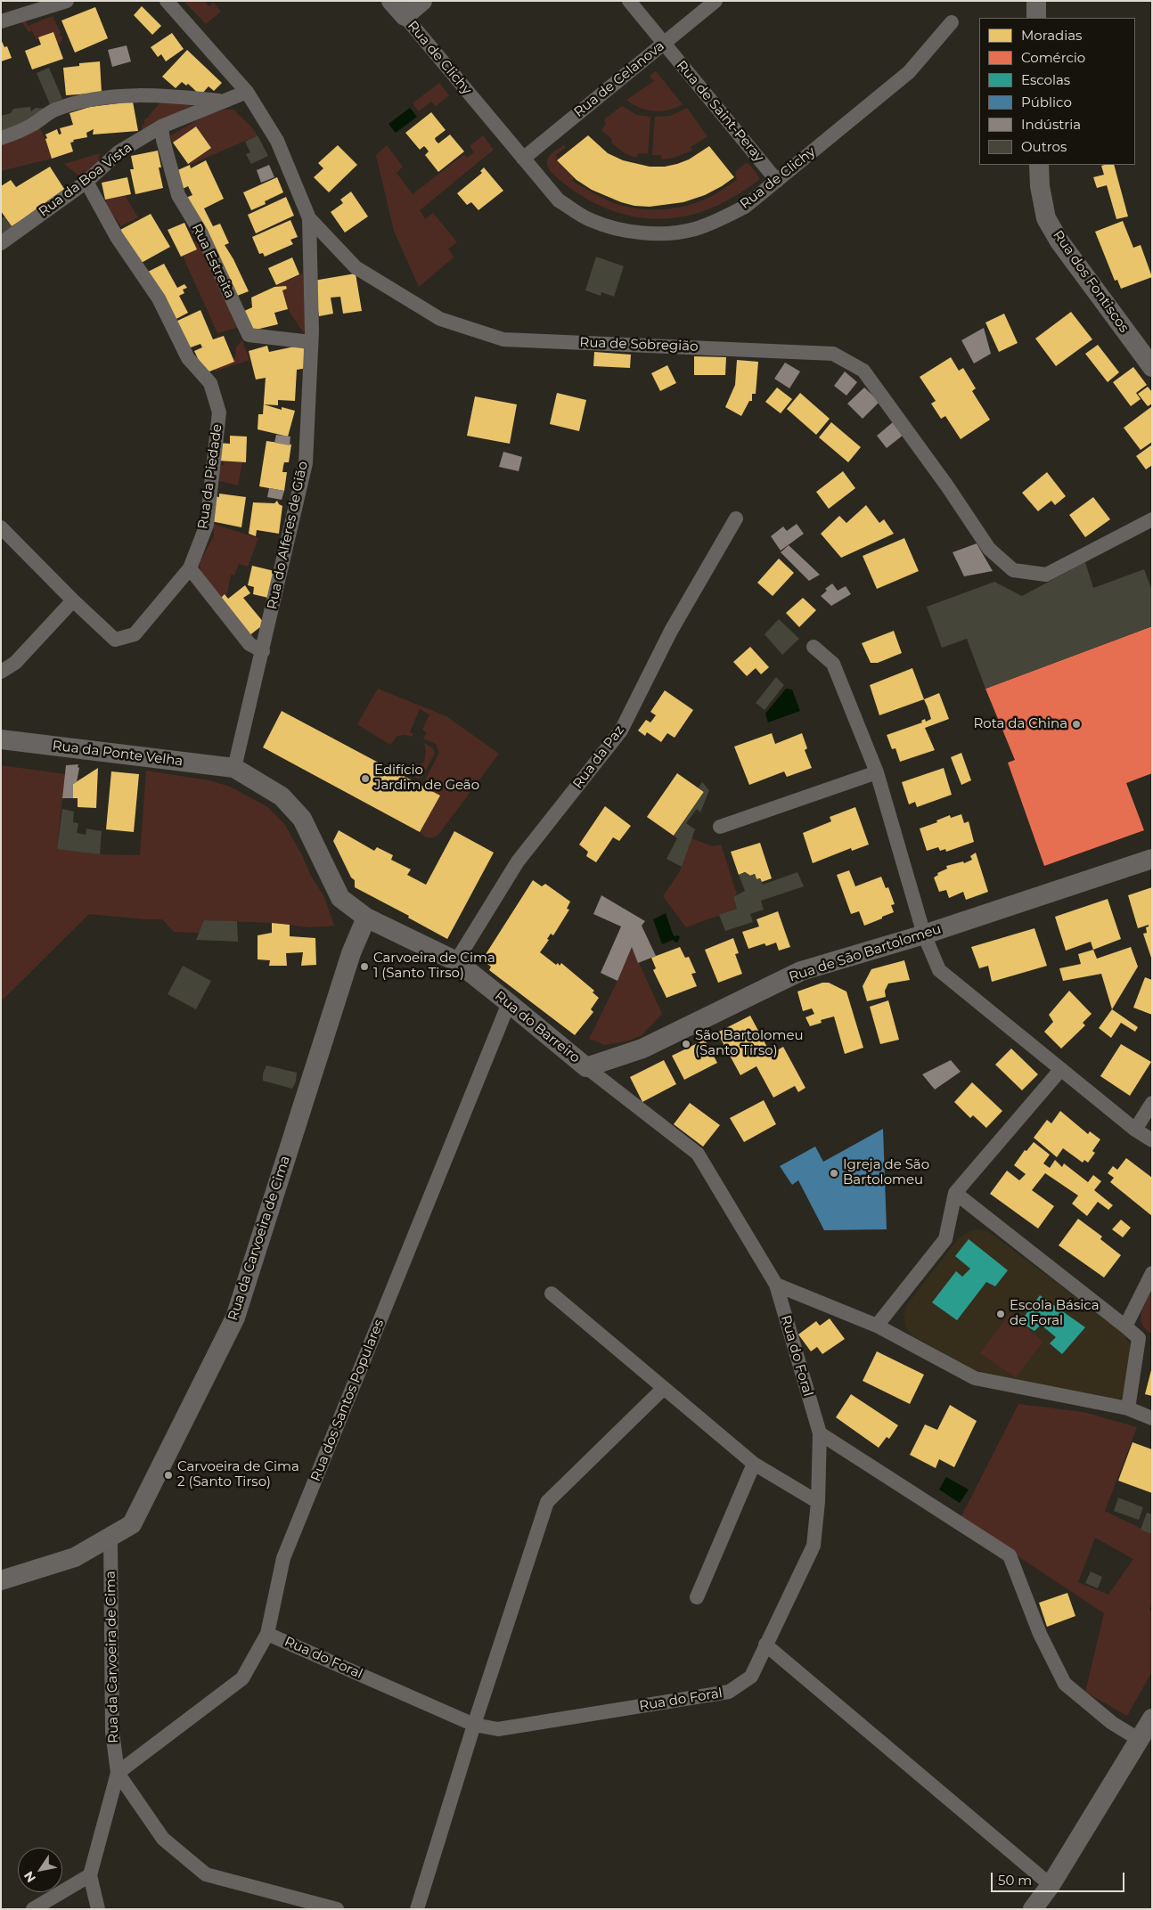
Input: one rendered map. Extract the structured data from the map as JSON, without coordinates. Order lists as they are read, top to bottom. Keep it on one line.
{"streets":{"street":["Rua de Clichy","Rua de Celanova","Rua de Saint-Peray","Rua da Boa Vista","Rua Estreita","Rua dos Fontiscos","Rua de Sobregião","Rua da Piedade","Rua do Alferes de Gião","Rua da Ponte Velha","Rua da Paz","Rua de São Bartolomeu","Rua do Barreiro","Rua da Carvoeira de Cima","Rua do Foral","Rua dos Santos Populares"]},"crossings":[["Rua de Clichy","Rua de Celanova"],["Rua de Clichy","Rua de Saint-Peray"],["Rua de Celanova","Rua de Saint-Peray"],["Rua da Boa Vista","Rua Estreita"],["Rua da Boa Vista","Rua de Sobregião"],["Rua da Boa Vista","Rua da Piedade"],["Rua Estreita","Rua do Alferes de Gião"],["Rua de Sobregião","Rua do Alferes de Gião"],["Rua do Alferes de Gião","Rua da Ponte Velha"],["Rua do Alferes de Gião","Rua do Barreiro"],["Rua da Ponte Velha","Rua do Barreiro"],["Rua da Paz","Rua do Barreiro"],["Rua de São Bartolomeu","Rua do Barreiro"],["Rua de São Bartolomeu","Rua do Foral"],["Rua do Barreiro","Rua da Carvoeira de Cima"],["Rua do Barreiro","Rua do Foral"],["Rua do Barreiro","Rua dos Santos Populares"],["Rua da Carvoeira de Cima","Rua dos Santos Populares"],["Rua do Foral","Rua dos Santos Populares"]],"places":["Rota da China","Edifício Jardim de Geão","Carvoeira de Cima 1 (Santo Tirso)","São Bartolomeu (Santo Tirso)","Igreja de São Bartolomeu","Escola Básica de Foral","Carvoeira de Cima 2 (Santo Tirso)"],"legend":["Moradias","Comércio","Escolas","Público","Indústria","Outros"],"scale_bar":"50 m","north":"bottom left"}
